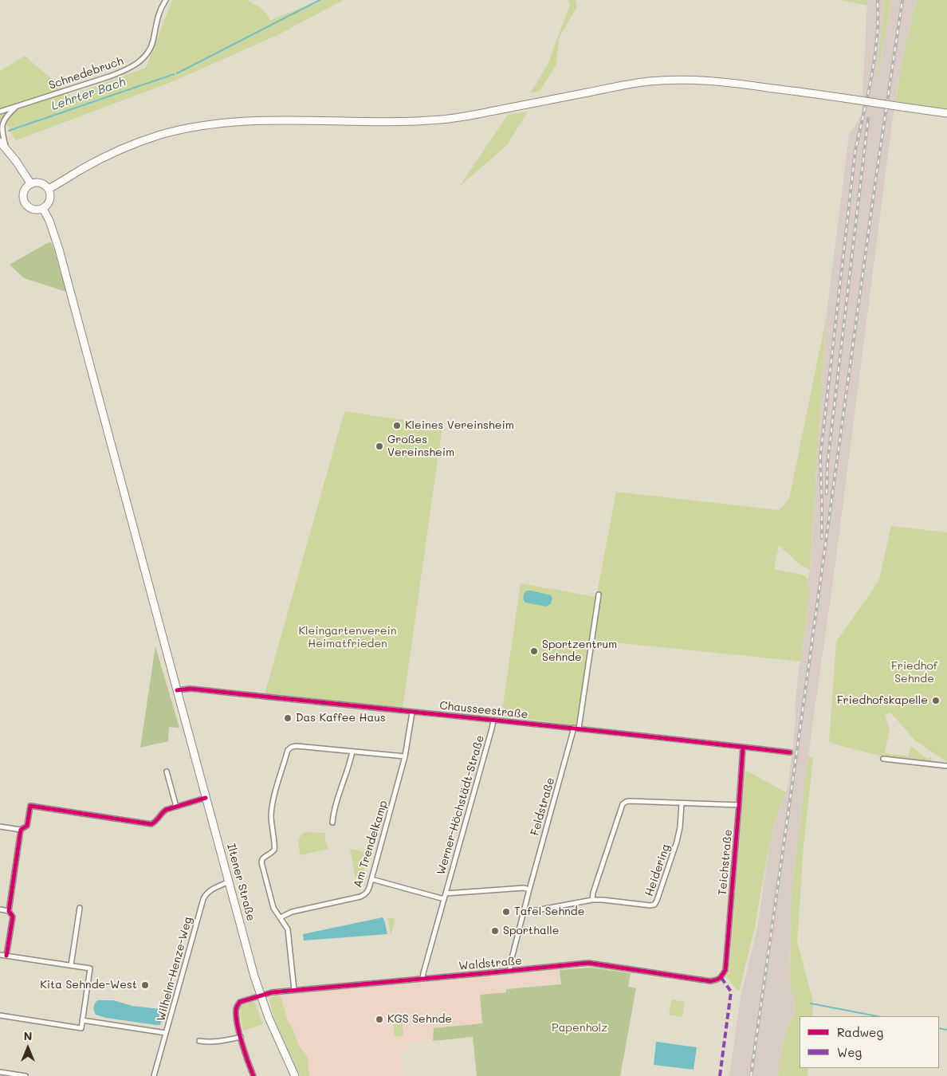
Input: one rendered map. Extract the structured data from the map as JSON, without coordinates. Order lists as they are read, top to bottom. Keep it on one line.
{"streets":{"main road":["Iltener Straße"],"street":["Schnedebruch","Chausseestraße","Werner-Höchstädt-Straße","Feldstraße","Am Trendelkamp","Teichstraße","Heidering","Waldstraße","Wilhelm-Henze-Weg"]},"crossings":[["Chausseestraße","Werner-Höchstädt-Straße"],["Chausseestraße","Feldstraße"],["Chausseestraße","Am Trendelkamp"],["Chausseestraße","Teichstraße"],["Chausseestraße","Iltener Straße"],["Werner-Höchstädt-Straße","Waldstraße"],["Feldstraße","Heidering"],["Feldstraße","Waldstraße"],["Teichstraße","Waldstraße"],["Iltener Straße","Waldstraße"],["Iltener Straße","Wilhelm-Henze-Weg"]],"water":["Lehrter Bach"],"parks":["Kleingartenverein Heimatfrieden","Friedhof Sehnde","Papenholz"],"places":["Kleines Vereinsheim","Großes Vereinsheim","Sportzentrum Sehnde","Friedhofskapelle","Das Kaffee Haus","Tafel Sehnde","Sporthalle","Kita Sehnde-West","KGS Sehnde"],"legend":["Radweg","Weg"],"north":"top"}
